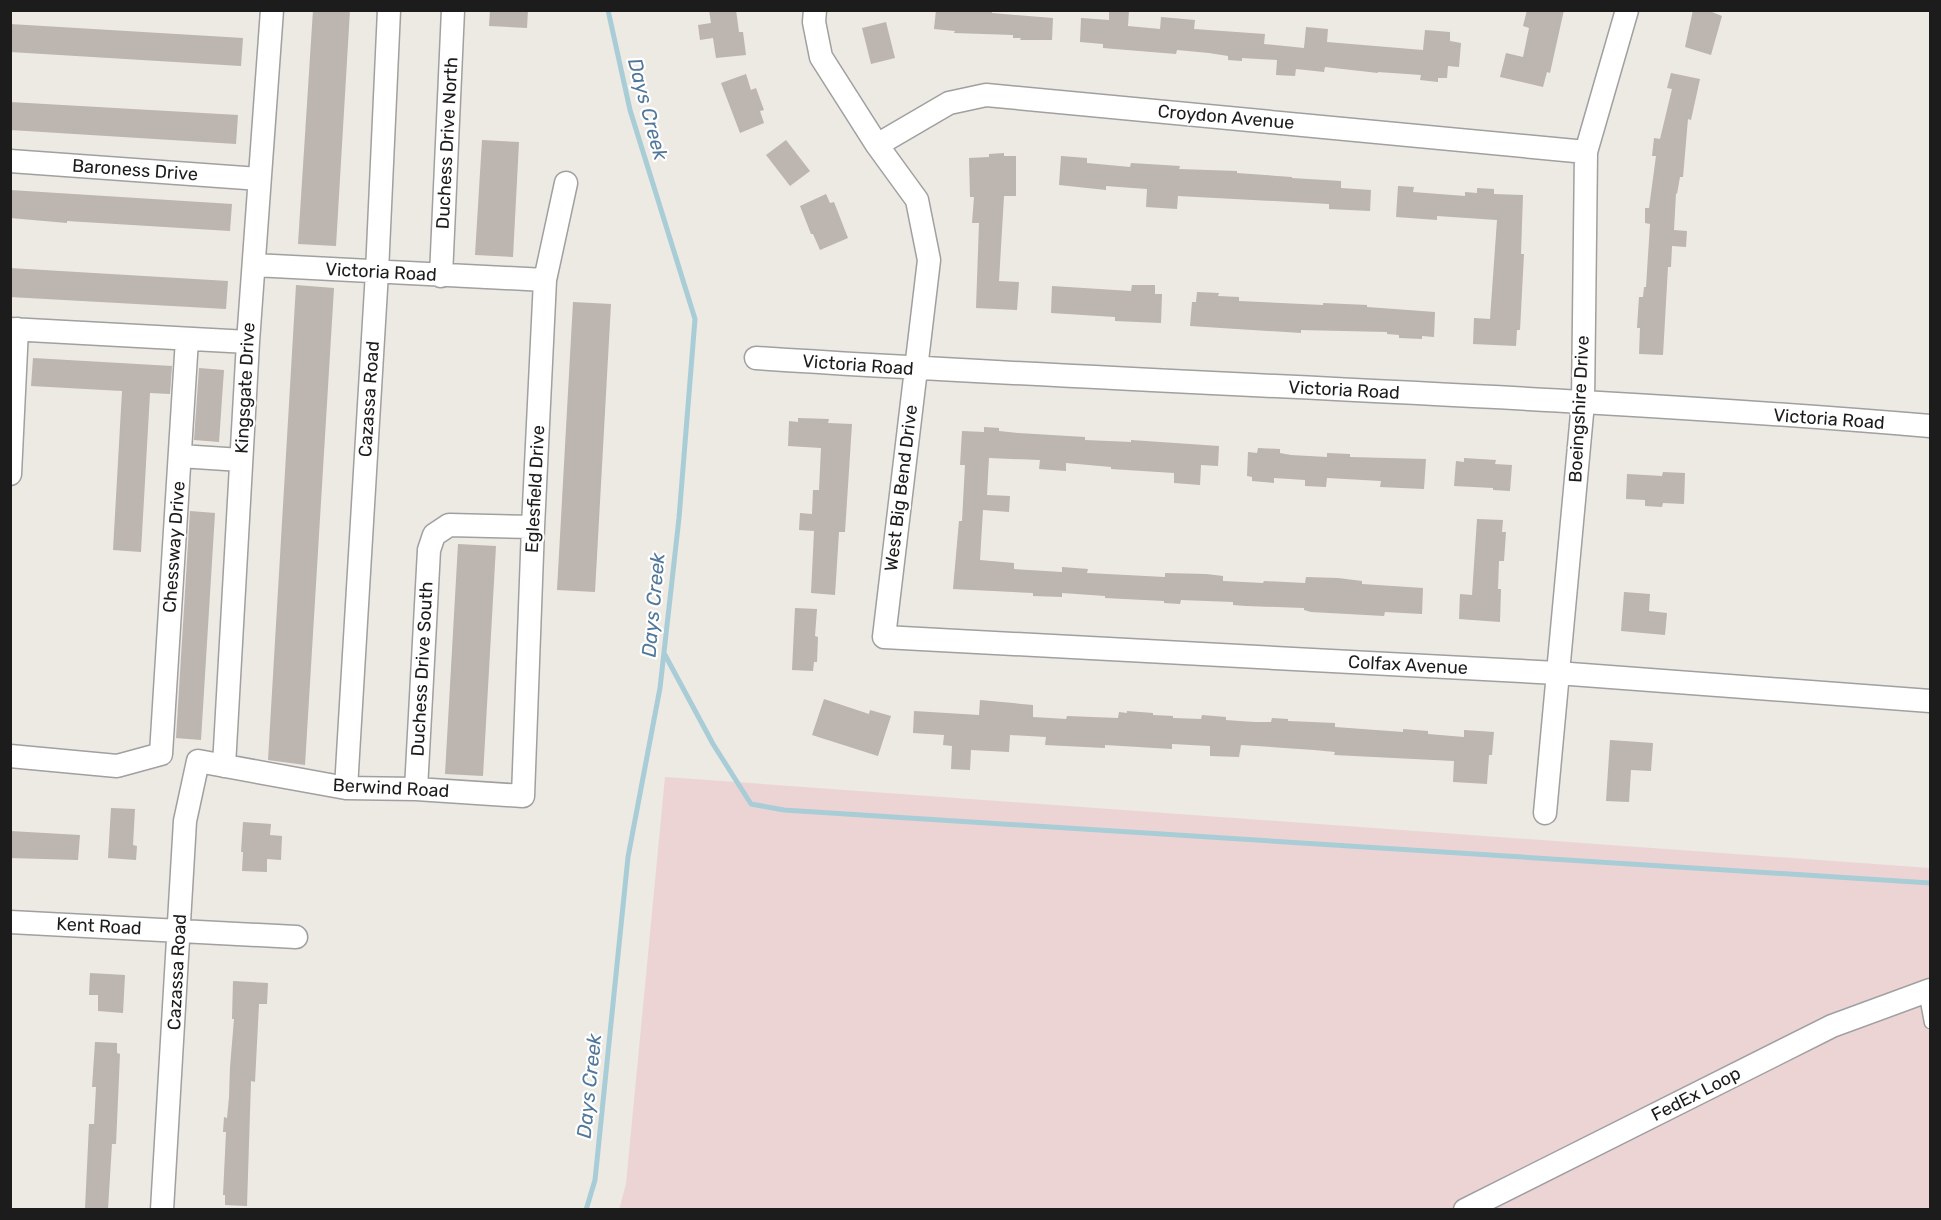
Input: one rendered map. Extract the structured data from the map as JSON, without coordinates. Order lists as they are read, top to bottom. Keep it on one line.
{"streets":{"street":["Croydon Avenue","Duchess Drive North","Baroness Drive","Victoria Road","Kingsgate Drive","Cazassa Road","Boeingshire Drive","West Big Bend Drive","Eglesfield Drive","Chessway Drive","Colfax Avenue","Duchess Drive South","Berwind Road","Kent Road","FedEx Loop"]},"crossings":[["Croydon Avenue","Boeingshire Drive"],["Croydon Avenue","West Big Bend Drive"],["Duchess Drive North","Victoria Road"],["Baroness Drive","Kingsgate Drive"],["Victoria Road","Kingsgate Drive"],["Victoria Road","Cazassa Road"],["Victoria Road","Boeingshire Drive"],["Victoria Road","West Big Bend Drive"],["Victoria Road","Eglesfield Drive"],["Kingsgate Drive","Cazassa Road"],["Kingsgate Drive","Berwind Road"],["Cazassa Road","Berwind Road"],["Cazassa Road","Kent Road"],["Boeingshire Drive","Colfax Avenue"],["West Big Bend Drive","Colfax Avenue"],["Eglesfield Drive","Duchess Drive South"],["Eglesfield Drive","Berwind Road"],["Duchess Drive South","Berwind Road"]],"water":["Days Creek"]}
